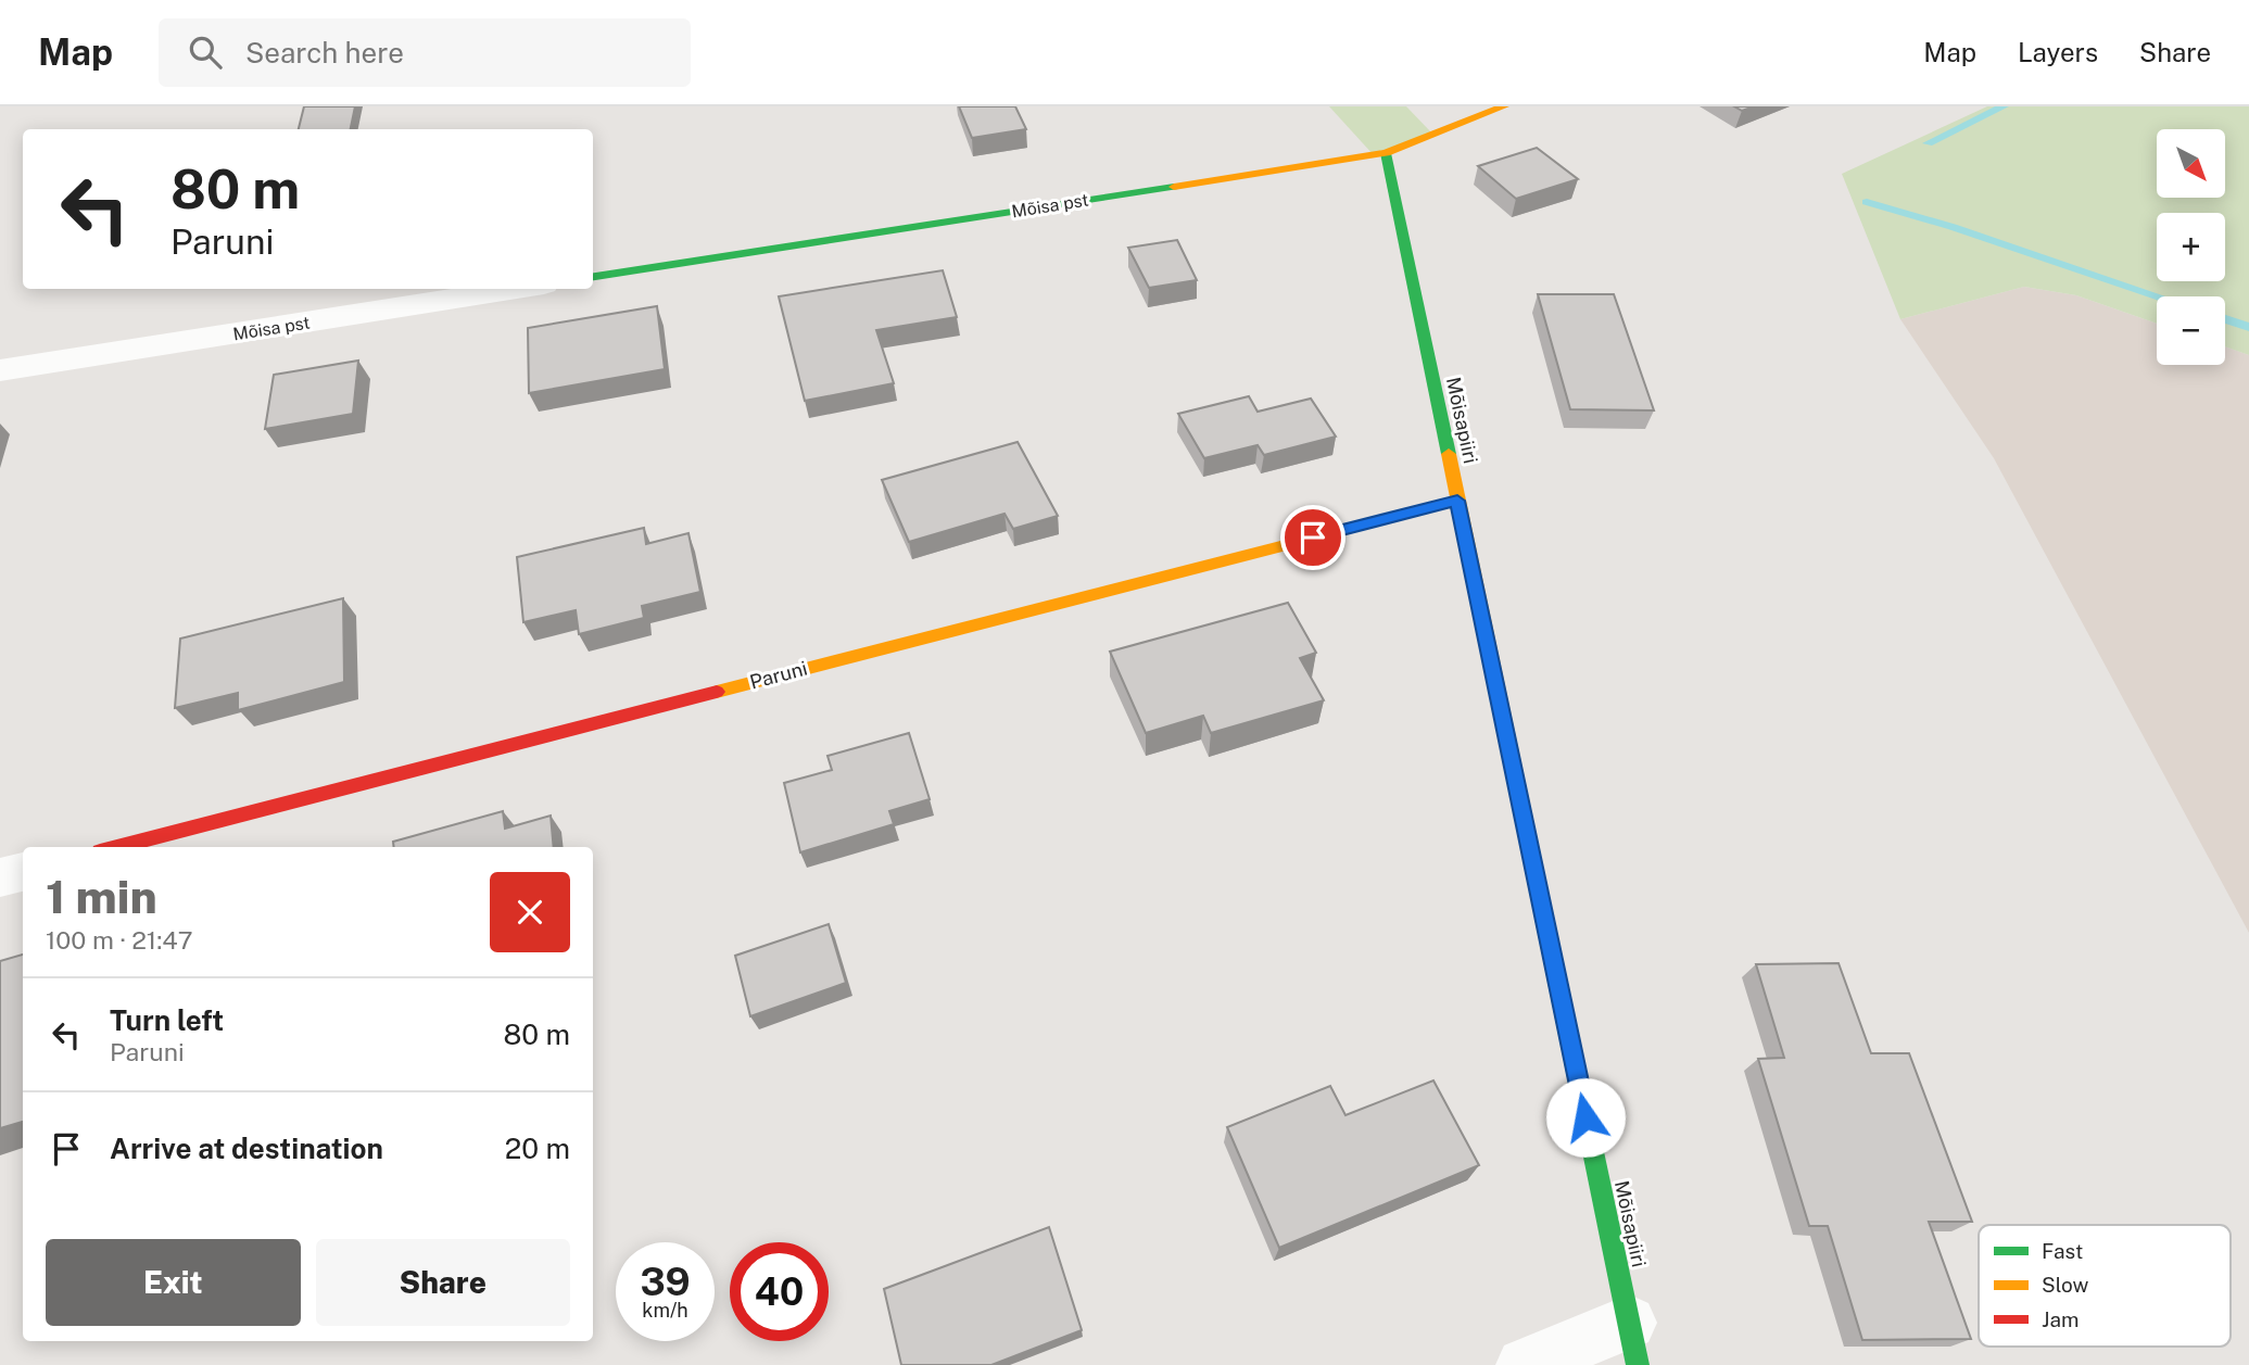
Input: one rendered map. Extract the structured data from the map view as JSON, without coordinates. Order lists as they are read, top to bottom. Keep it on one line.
{"streets":{"street":["Mõisa pst","Mõisapiiri","Paruni"]},"crossings":[["Mõisa pst","Mõisapiiri"],["Mõisapiiri","Paruni"]],"legend":["Fast","Slow","Jam"],"north":"bottom right","page":{"header":"Map","search":"Search here","nav":["Map","Layers","Share"],"map_buttons":["+","−"],"turn":["80 m","Paruni"],"heading":["1 min","100 m · 21:47"],"list":[{"name":"Turn left","note":"Paruni","value":"80 m"},{"name":"Arrive at destination","value":"20 m"}],"buttons":["Exit","Share"],"speed":"39 km/h","limit":"40"}}
